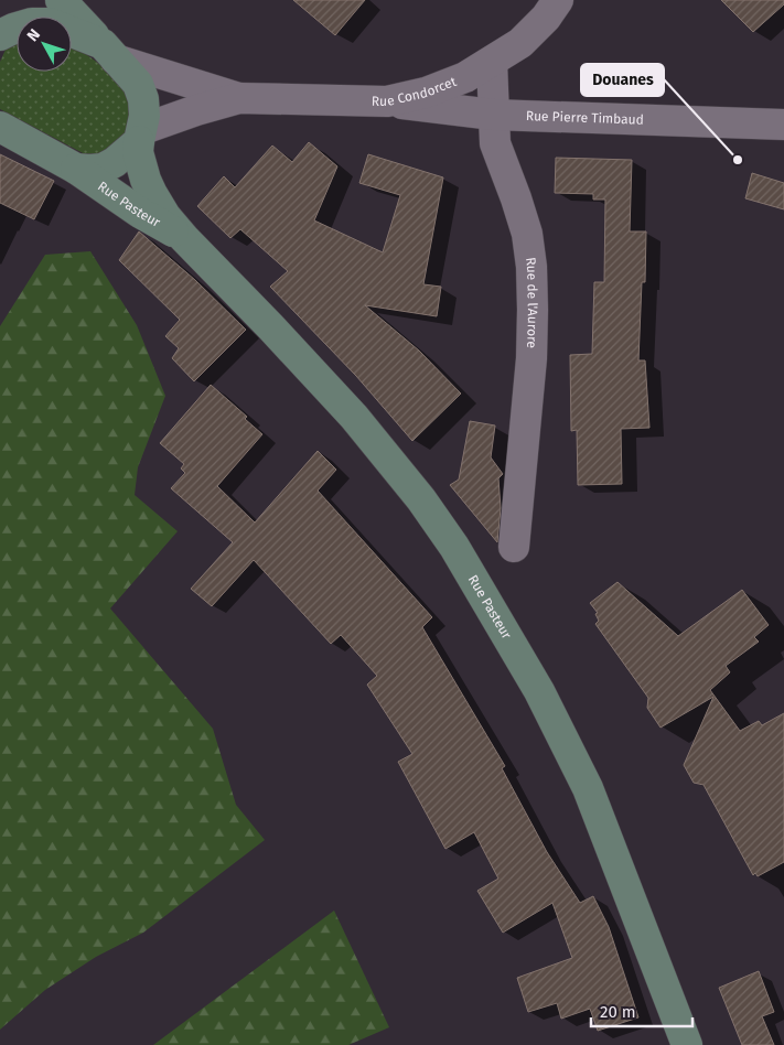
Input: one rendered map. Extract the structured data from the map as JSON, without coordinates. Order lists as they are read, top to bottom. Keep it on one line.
{"streets":{"main road":["Rue Pasteur"],"street":["Rue Condorcet","Rue Pierre Timbaud","Rue de l'Aurore"]},"crossings":[["Rue Condorcet","Rue Pierre Timbaud"],["Rue Condorcet","Rue Pasteur"],["Rue Condorcet","Rue de l'Aurore"],["Rue Pierre Timbaud","Rue de l'Aurore"]],"places":["Douanes"],"scale_bar":"20 m","north":"top left"}
